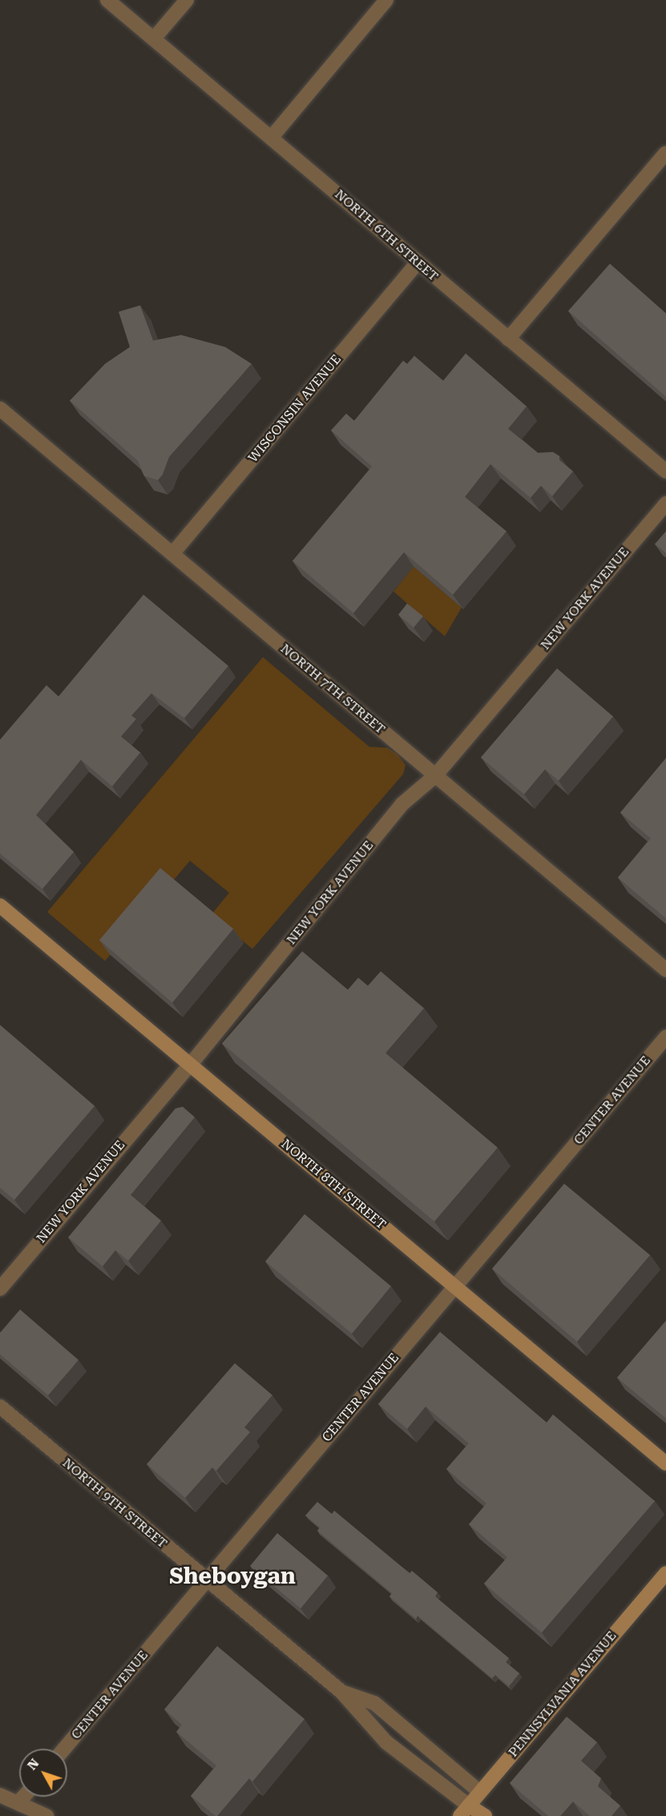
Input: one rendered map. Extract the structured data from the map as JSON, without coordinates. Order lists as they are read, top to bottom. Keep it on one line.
{"streets":{"main road":["NORTH 8TH STREET","PENNSYLVANIA AVENUE"],"street":["NORTH 6TH STREET","WISCONSIN AVENUE","NEW YORK AVENUE","NORTH 7TH STREET","CENTER AVENUE","NORTH 9TH STREET"]},"crossings":[["NORTH 6TH STREET","WISCONSIN AVENUE"],["WISCONSIN AVENUE","NORTH 7TH STREET"],["NEW YORK AVENUE","NORTH 7TH STREET"],["NEW YORK AVENUE","NORTH 8TH STREET"],["CENTER AVENUE","NORTH 8TH STREET"],["CENTER AVENUE","NORTH 9TH STREET"],["NORTH 9TH STREET","PENNSYLVANIA AVENUE"]],"districts":["Sheboygan"],"north":"top left"}
